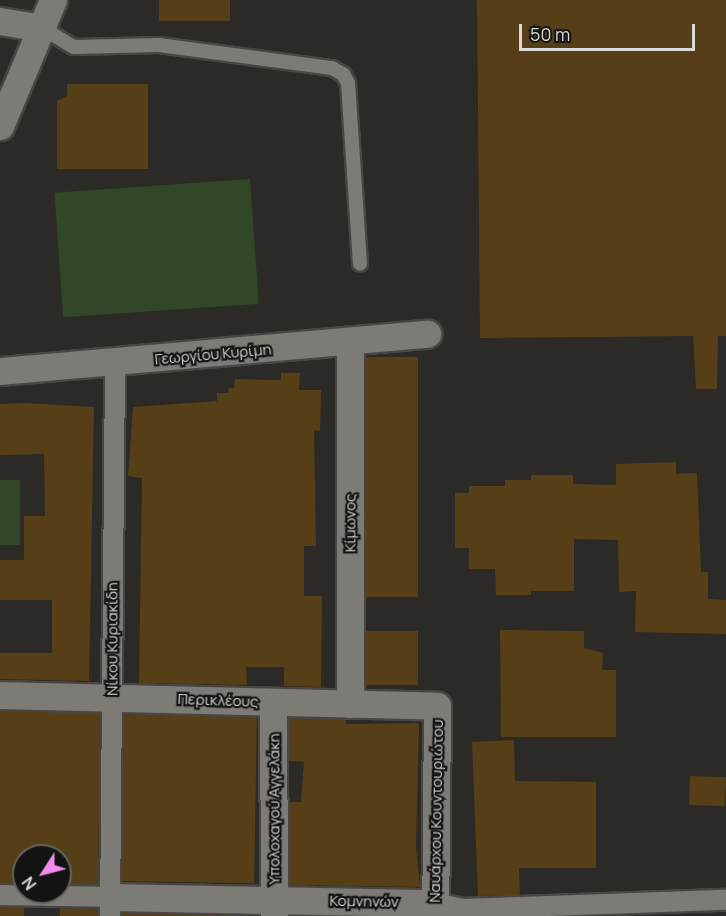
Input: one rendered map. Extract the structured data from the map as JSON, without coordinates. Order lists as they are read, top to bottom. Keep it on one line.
{"streets":{"street":["Γεωργίου Κυρίμη","Κίμωνος","Νίκου Κυριακίδη","Περικλέους","Υπολοχαγού Αγγελάκη","Ναυάρχου Κουντουριώτου","Κομνηνών"]},"crossings":[["Γεωργίου Κυρίμη","Κίμωνος"],["Γεωργίου Κυρίμη","Νίκου Κυριακίδη"],["Κίμωνος","Περικλέους"],["Νίκου Κυριακίδη","Περικλέους"],["Νίκου Κυριακίδη","Κομνηνών"],["Περικλέους","Υπολοχαγού Αγγελάκη"],["Περικλέους","Ναυάρχου Κουντουριώτου"],["Υπολοχαγού Αγγελάκη","Κομνηνών"],["Ναυάρχου Κουντουριώτου","Κομνηνών"]],"scale_bar":"50 m","north":"bottom left"}
